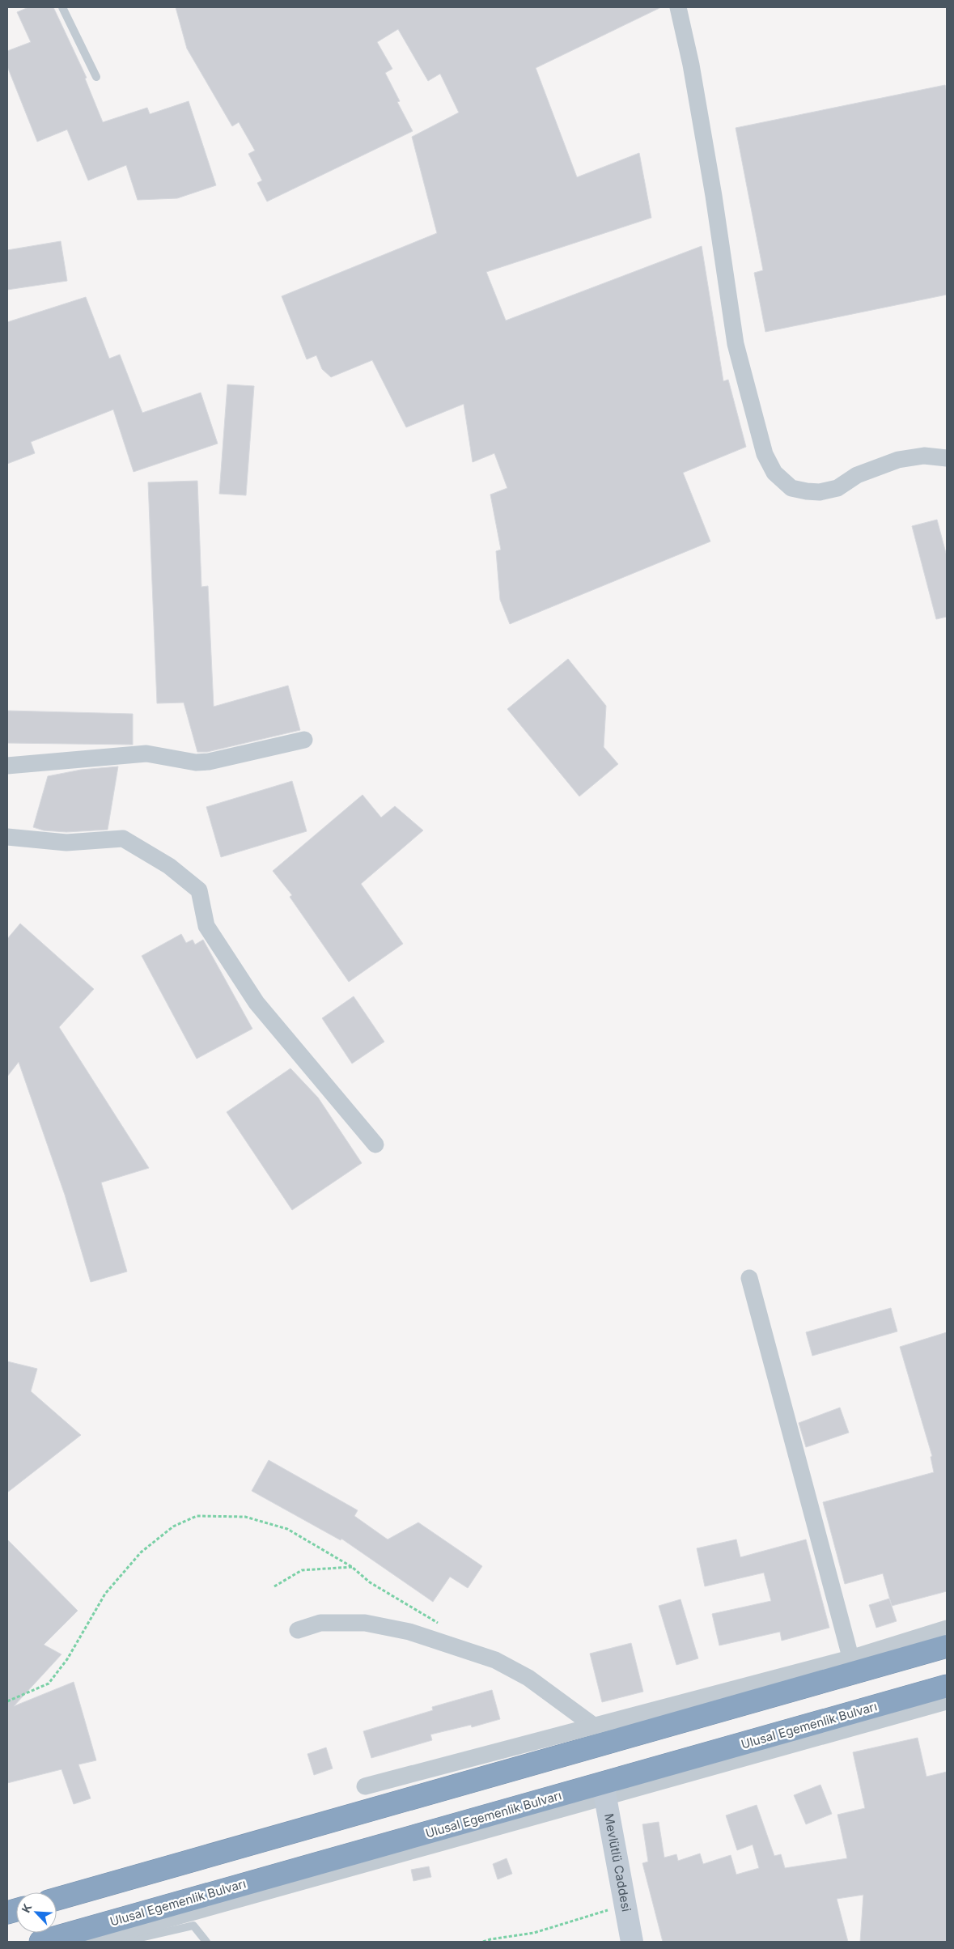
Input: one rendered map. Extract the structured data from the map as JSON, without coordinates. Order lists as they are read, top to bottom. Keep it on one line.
{"streets":{"highway":["Ulusal Egemenlik Bulvarı"],"street":["Mevlütlü Caddesi"]},"crossings":[["Ulusal Egemenlik Bulvarı","Mevlütlü Caddesi"]],"north":"top left"}
